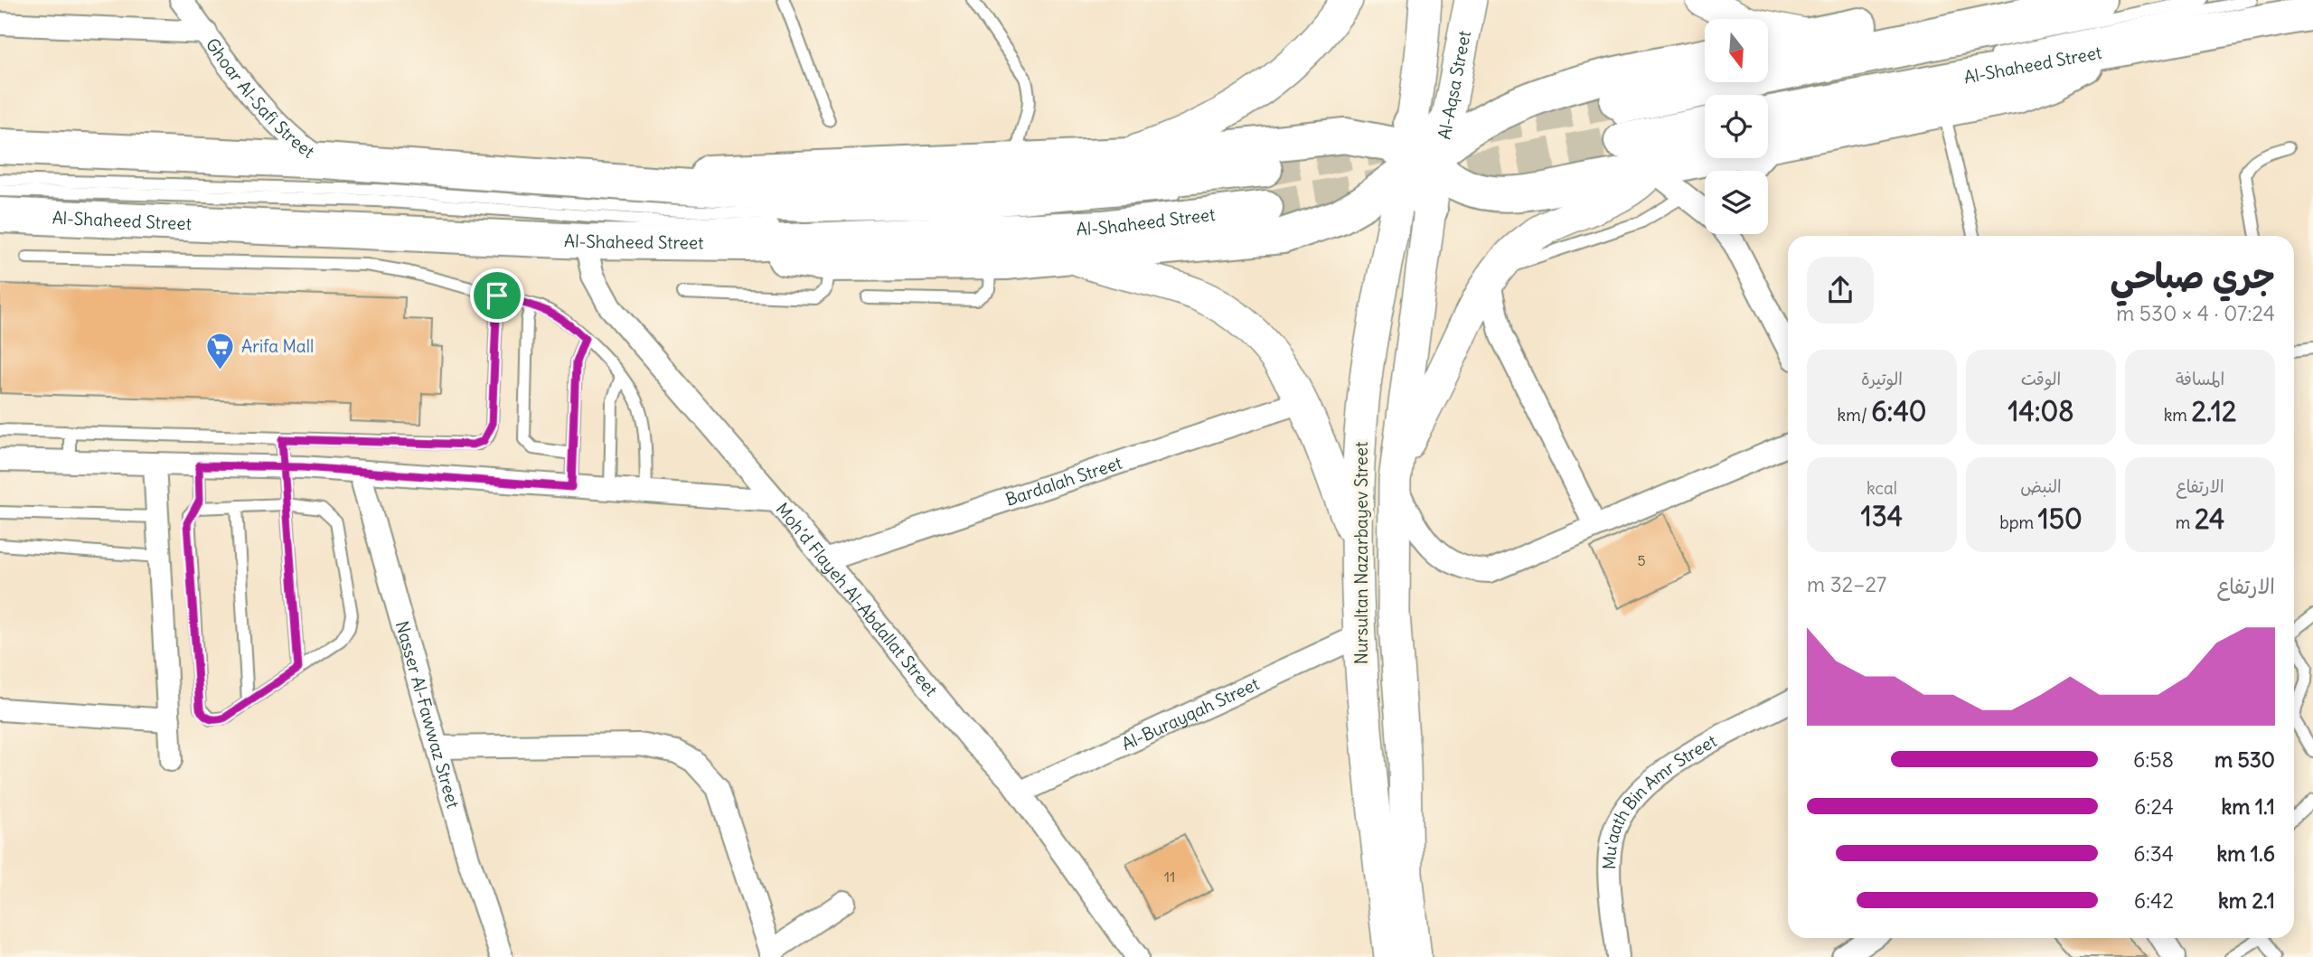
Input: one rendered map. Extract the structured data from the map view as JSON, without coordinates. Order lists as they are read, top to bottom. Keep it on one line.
{"streets":{"highway":["Al-Shaheed Street"],"main road":["Al-Aqsa Street","Nursultan Nazarbayev Street"],"street":["Ghoar Al-Safi Street","Bardalah Street","Moh’d Flayeh Al-Abdallat Street","Al-Burayqah Street","Nasser Al-Fawwaz Street","Mu'aath Bin Amr Street"]},"crossings":[["Al-Shaheed Street","Moh’d Flayeh Al-Abdallat Street"],["Al-Aqsa Street","Nursultan Nazarbayev Street"],["Bardalah Street","Moh’d Flayeh Al-Abdallat Street"],["Nursultan Nazarbayev Street","Al-Burayqah Street"],["Moh’d Flayeh Al-Abdallat Street","Al-Burayqah Street"]],"places":{"supermarket":["Arifa Mall"]},"house_numbers":["5","11"],"north":"bottom","page":{"heading":["جري صباحي","07:24 · 4 × 530 m"],"stats":[["المسافة","2.12 km"],["الوقت","14:08"],["الوتيرة","6:40 /km"],["الارتفاع","24 m"],["النبض","150 bpm"],["kcal","134"]],"chart":["الارتفاع","27–32 m"],"list":[{"name":"530 m","note":"6:58"},{"name":"1.1 km","note":"6:24"},{"name":"1.6 km","note":"6:34"},{"name":"2.1 km","note":"6:42"}]}}
